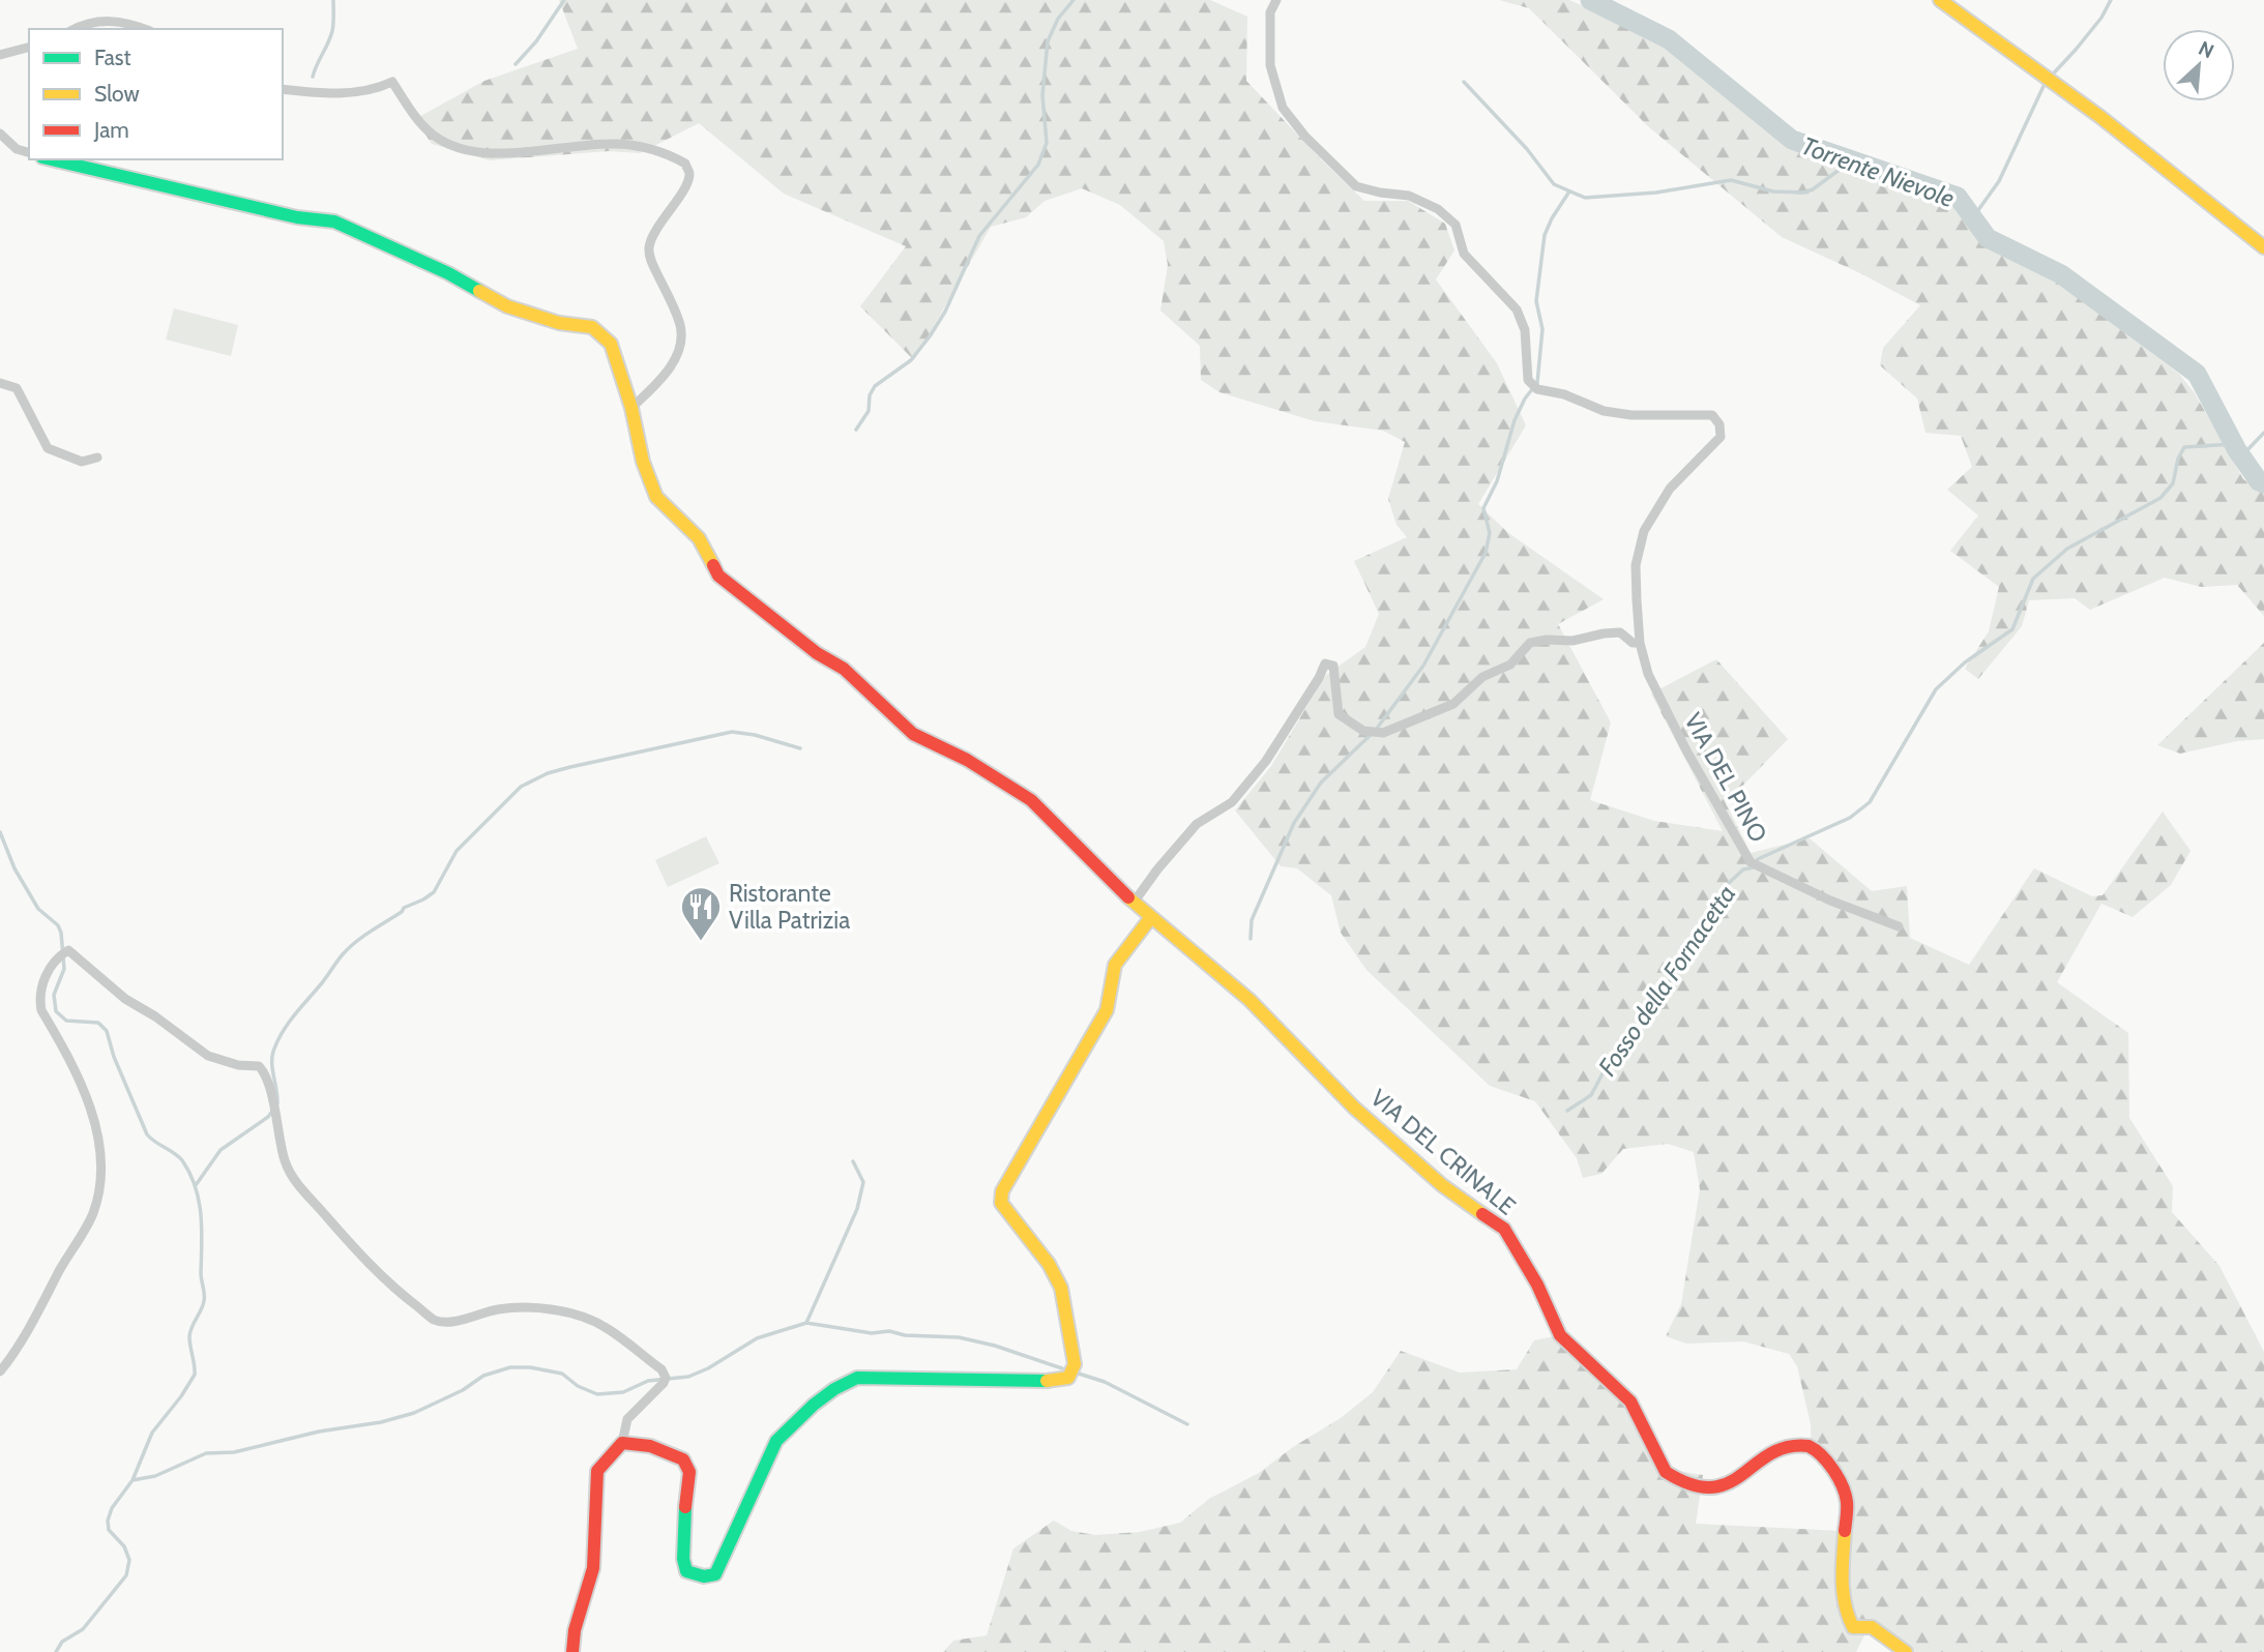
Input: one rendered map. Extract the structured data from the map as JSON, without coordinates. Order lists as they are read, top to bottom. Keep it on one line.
{"streets":{"street":["VIA DEL PINO","VIA DEL CRINALE"]},"water":["Torrente Nievole","Fosso della Fornacetta"],"places":{"restaurant":["Ristorante Villa Patrizia"]},"legend":["Fast","Slow","Jam"],"north":"top right"}
